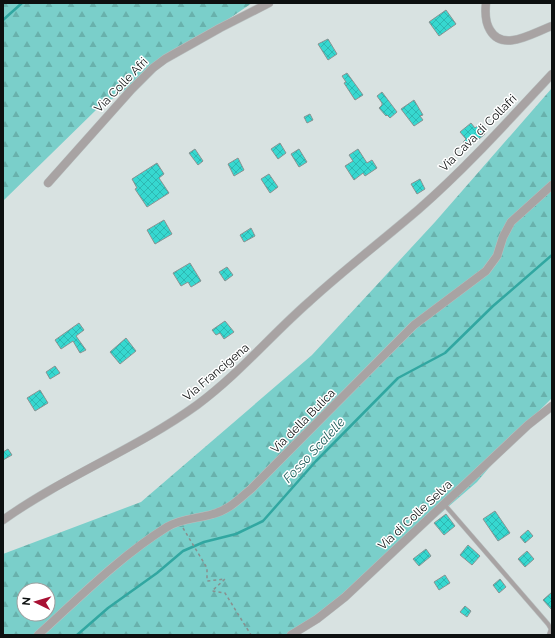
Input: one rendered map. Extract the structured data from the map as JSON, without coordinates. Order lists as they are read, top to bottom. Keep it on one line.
{"streets":{"street":["Via Colle Afri","Via Cava di Collafri","Via Francigena","Via della Bulica","Via di Colle Selva"]},"crossings":[["Via Cava di Collafri","Via Francigena"]],"water":["Fosso Scalelle"],"north":"left"}
